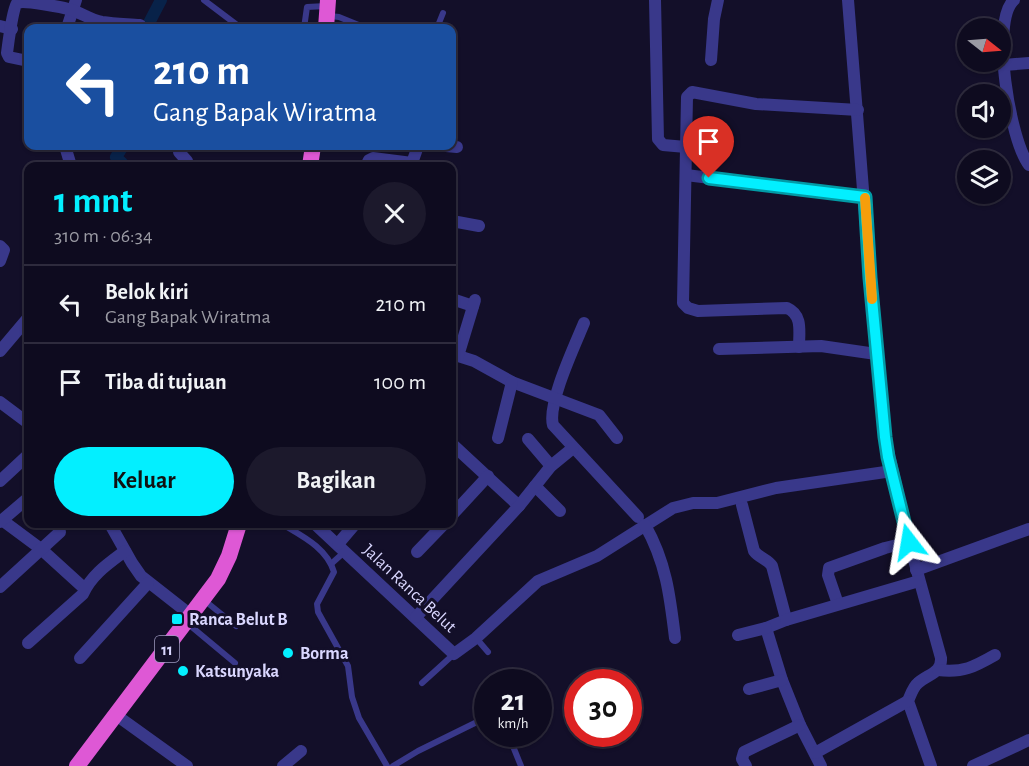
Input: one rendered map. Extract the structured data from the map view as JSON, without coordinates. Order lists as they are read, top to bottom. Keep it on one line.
{"streets":{"highway":["11"],"street":["Jalan Ranca Belut"]},"places":{"transit":["Ranca Belut B"],"other":["Borma","Katsunyaka"]},"north":"right","page":{"turn":["210 m","Gang Bapak Wiratma"],"heading":["1 mnt","310 m · 06:34"],"list":[{"name":"Belok kiri","note":"Gang Bapak Wiratma","value":"210 m"},{"name":"Tiba di tujuan","value":"100 m"}],"buttons":["Keluar","Bagikan"],"speed":"21 km/h","limit":"30"}}
